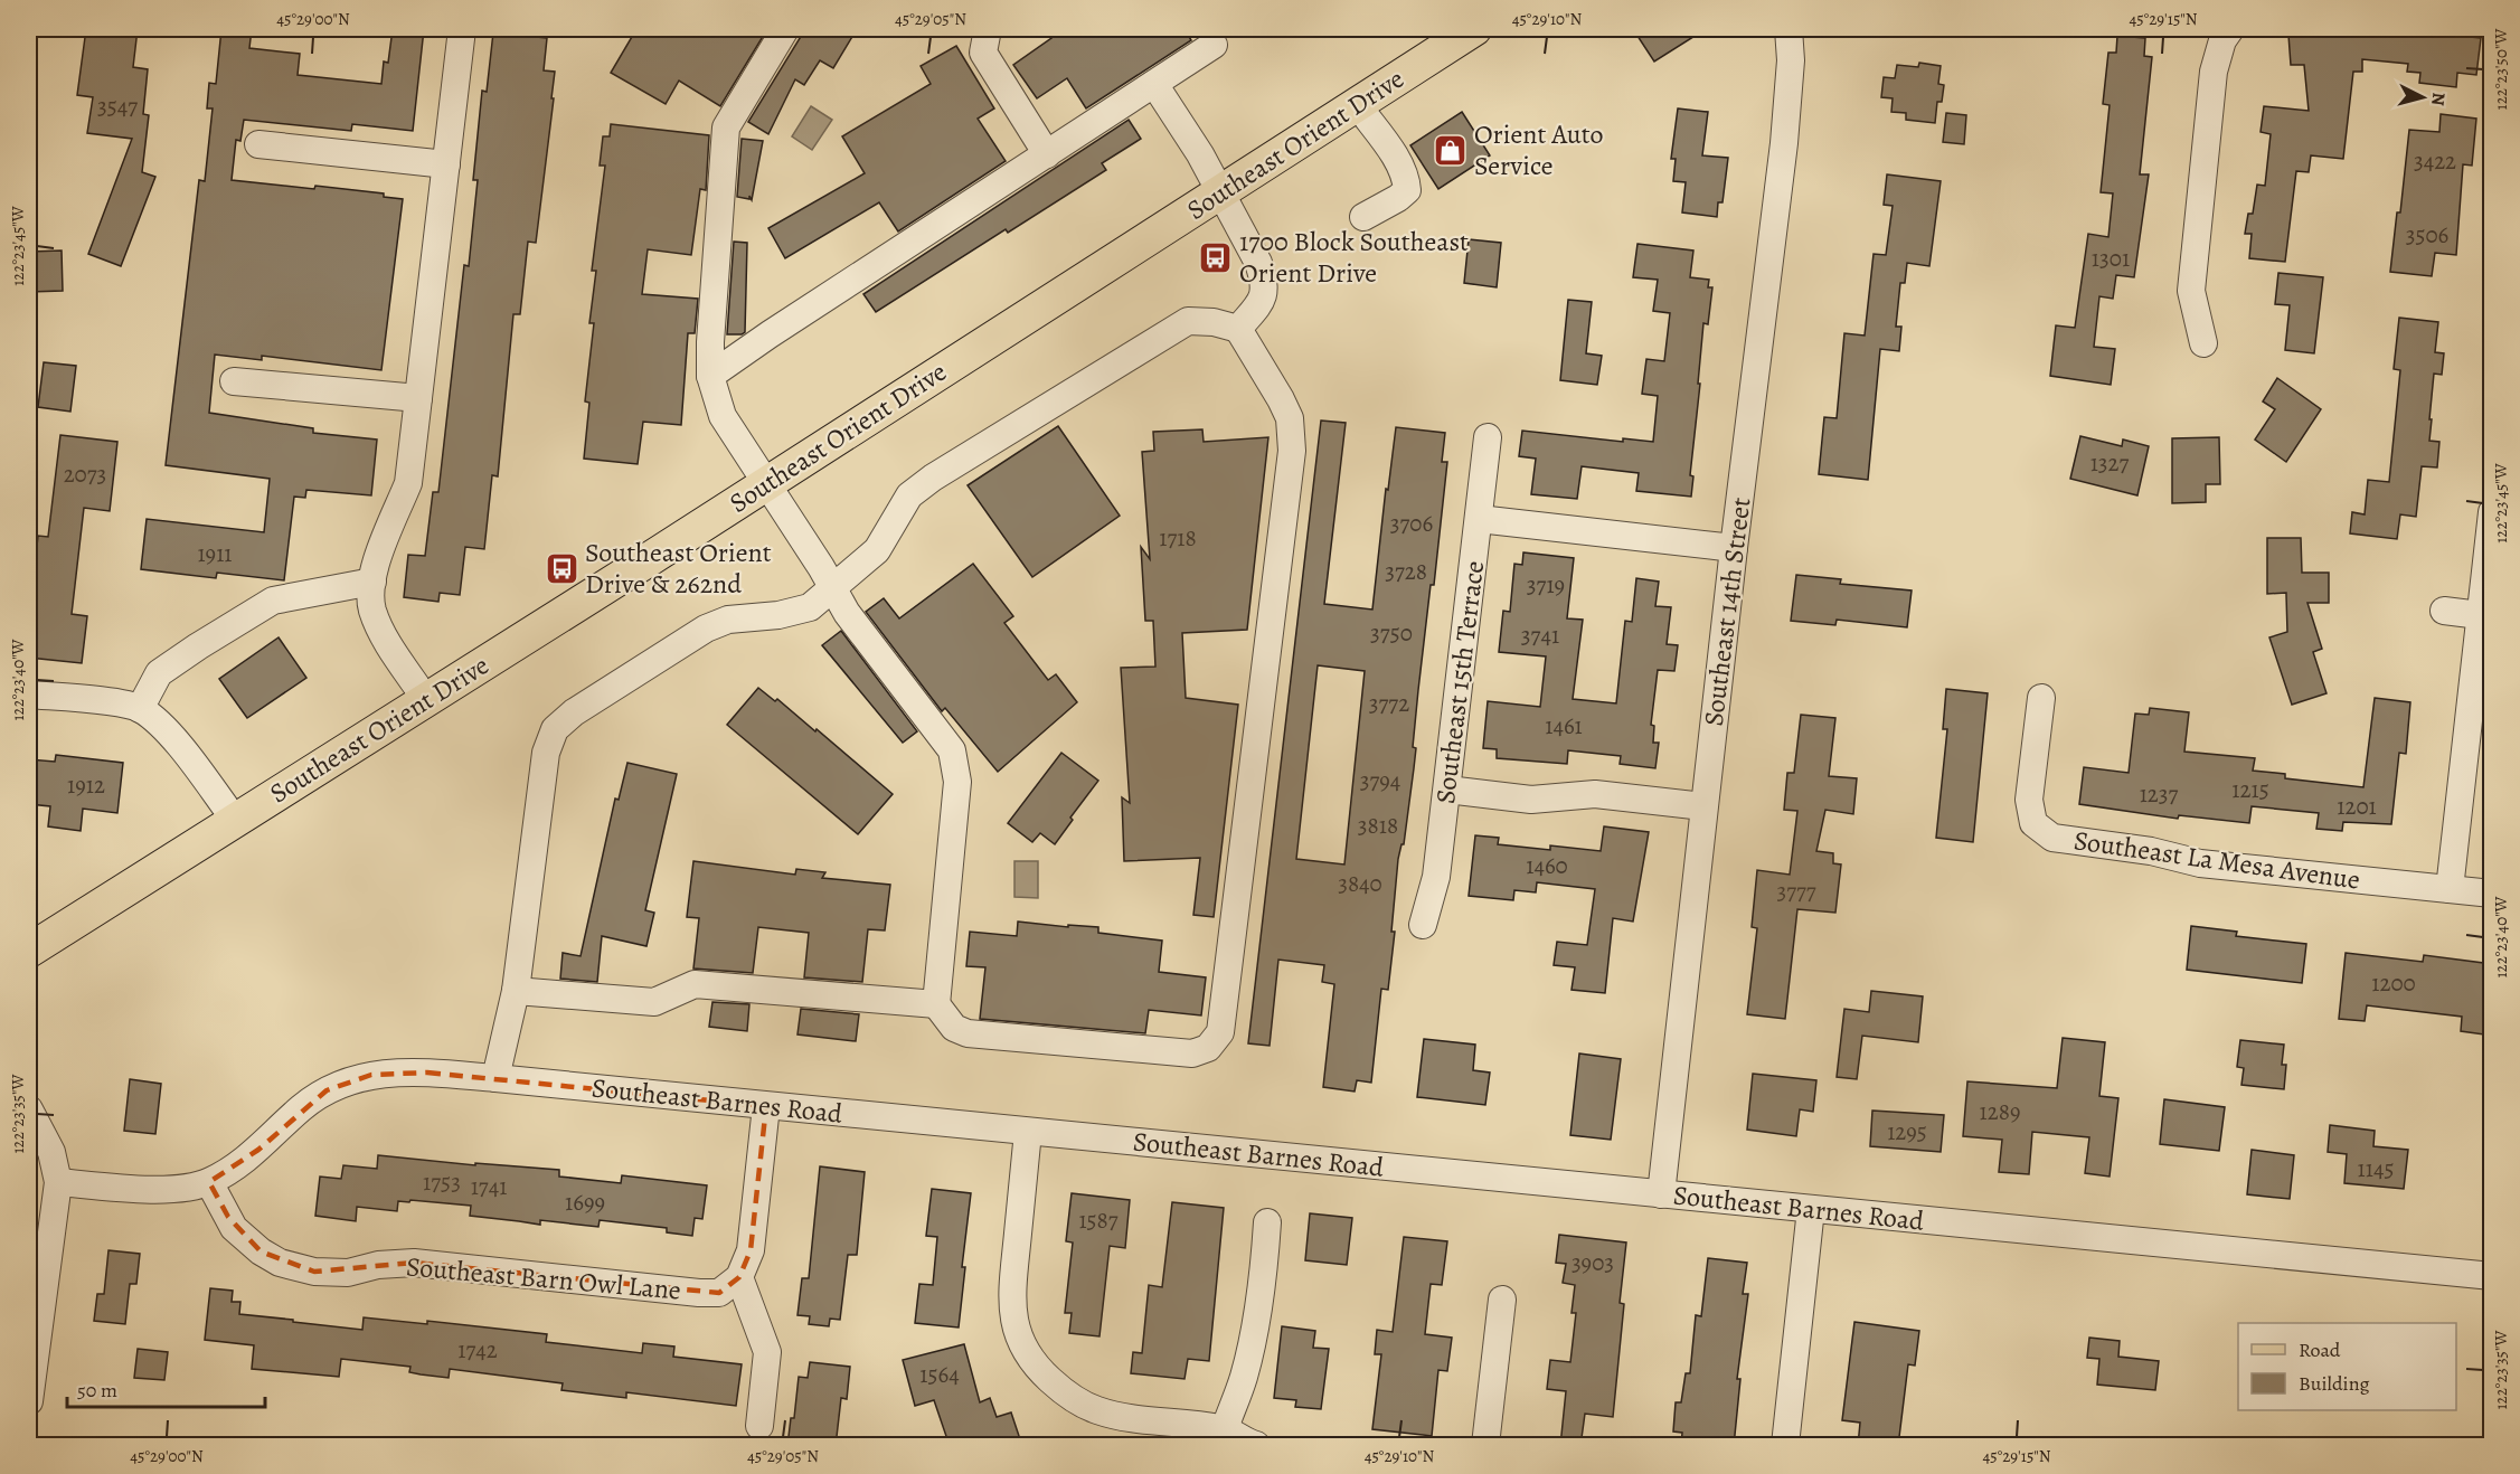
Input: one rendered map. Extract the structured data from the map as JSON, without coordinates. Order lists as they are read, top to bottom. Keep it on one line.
{"streets":{"main road":["Southeast Orient Drive"],"street":["Southeast 14th Street","Southeast 15th Terrace","Southeast La Mesa Avenue","Southeast Barnes Road","Southeast Barn Owl Lane"]},"crossings":[["Southeast 14th Street","Southeast Barnes Road"],["Southeast Barnes Road","Southeast Barn Owl Lane"]],"places":{"shop":["Orient Auto Service"],"bus stop":["1700 Block Southeast Orient Drive","Southeast Orient Drive & 262nd"]},"house_numbers":["3547","3422","3506","1301","1327","2073","3706","1718","1911","3728","3719","3750","3741","3772","1461","3794","1912","1215","1237","1201","3818","1460","3840","3777","1200","1289","1295","1145","1753","1741","1699","1587","3903","1742","1564"],"legend":["Road","Building"],"scale_bar":"50 m","north":"right","coordinates":["45°29'00\"N","45°29'05\"N","45°29'10\"N","45°29'15\"N","122°23'50\"W","122°23'45\"W","122°23'40\"W","122°23'35\"W"]}
